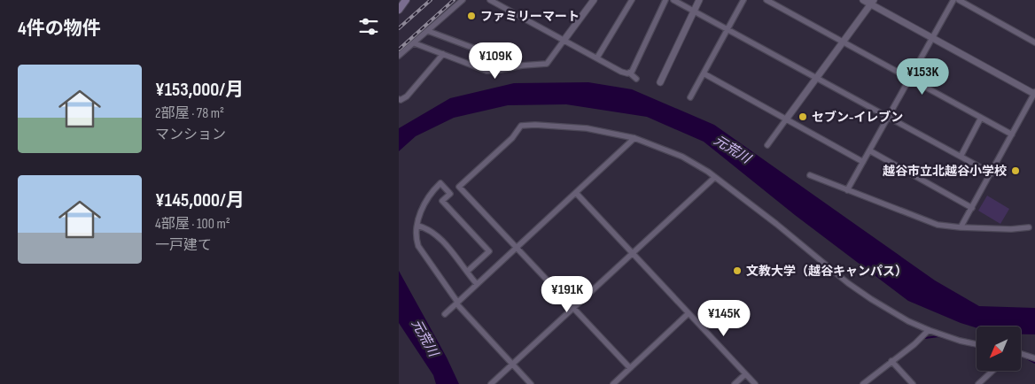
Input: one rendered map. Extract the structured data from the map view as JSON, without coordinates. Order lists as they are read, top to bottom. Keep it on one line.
{"water":["元荒川"],"places":["ファミリーマート","セブン-イレブン","越谷市立北越谷小学校","文教大学（越谷キャンパス）"],"north":"bottom left","page":{"heading":"4件の物件","price":["¥109K","¥153K","¥191K","¥145K"],"list":[{"name":"¥153,000/月","note":"2部屋 · 78 m² · マンション"},{"name":"¥145,000/月","note":"4部屋 · 100 m² · 一戸建て"}]}}
